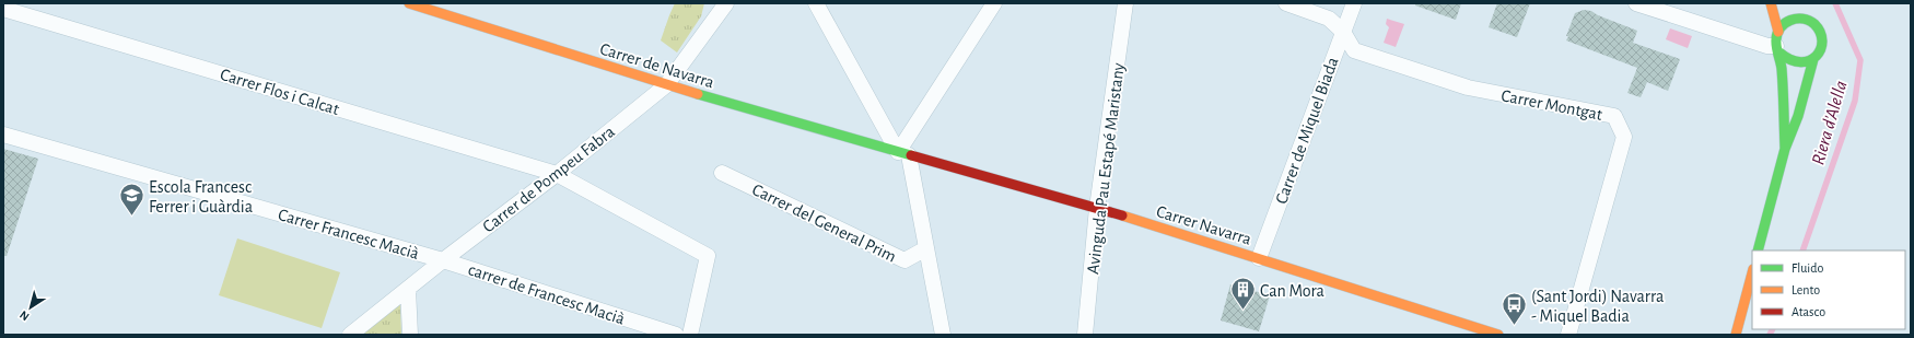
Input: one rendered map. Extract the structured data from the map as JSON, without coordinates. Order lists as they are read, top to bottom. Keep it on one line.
{"streets":{"street":["Carrer de Navarra","Carrer Flos i Calcat","Carrer Montgat","Carrer de Miquel Biada","Avinguda Pau Estapé Maristany","Carrer de Pompeu Fabra","Carrer del General Prim","Carrer Navarra","Carrer Francesc Macià","carrer de Francesc Macià"]},"crossings":[["Carrer de Navarra","Carrer de Pompeu Fabra"],["Carrer de Navarra","Carrer Navarra"],["Carrer Flos i Calcat","Carrer de Pompeu Fabra"],["Carrer Montgat","Carrer de Miquel Biada"],["Carrer de Miquel Biada","Carrer Navarra"],["Avinguda Pau Estapé Maristany","Carrer Navarra"],["Carrer de Pompeu Fabra","Carrer Francesc Macià"],["Carrer de Pompeu Fabra","carrer de Francesc Macià"],["Carrer Francesc Macià","carrer de Francesc Macià"]],"water":["Riera d'Alella"],"places":{"school or university":["Escola Francesc Ferrer i Guàrdia"],"building":["Can Mora"],"bus stop":["(Sant Jordi) Navarra - Miquel Badia"]},"legend":["Fluido","Lento","Atasco"],"north":"bottom left"}
